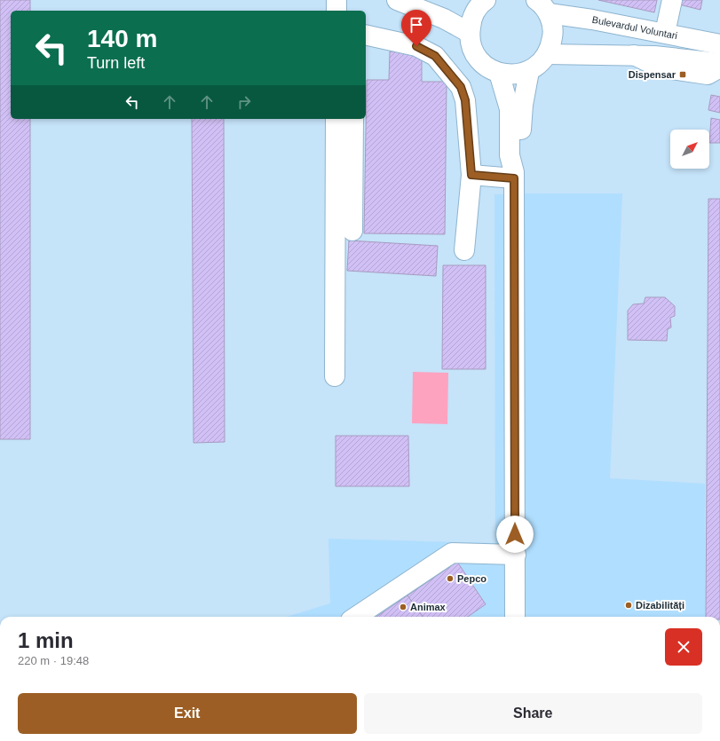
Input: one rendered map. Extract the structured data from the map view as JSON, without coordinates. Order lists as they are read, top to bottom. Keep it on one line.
{"streets":{"main road":["Bulevardul Voluntari"]},"places":{"transit":["Dispensar"],"other":["Pepco","Dizabilități","Animax"]},"north":"top right","page":{"turn":["140 m","Turn left"],"heading":["1 min","220 m · 19:48"],"buttons":["Exit","Share"]}}
